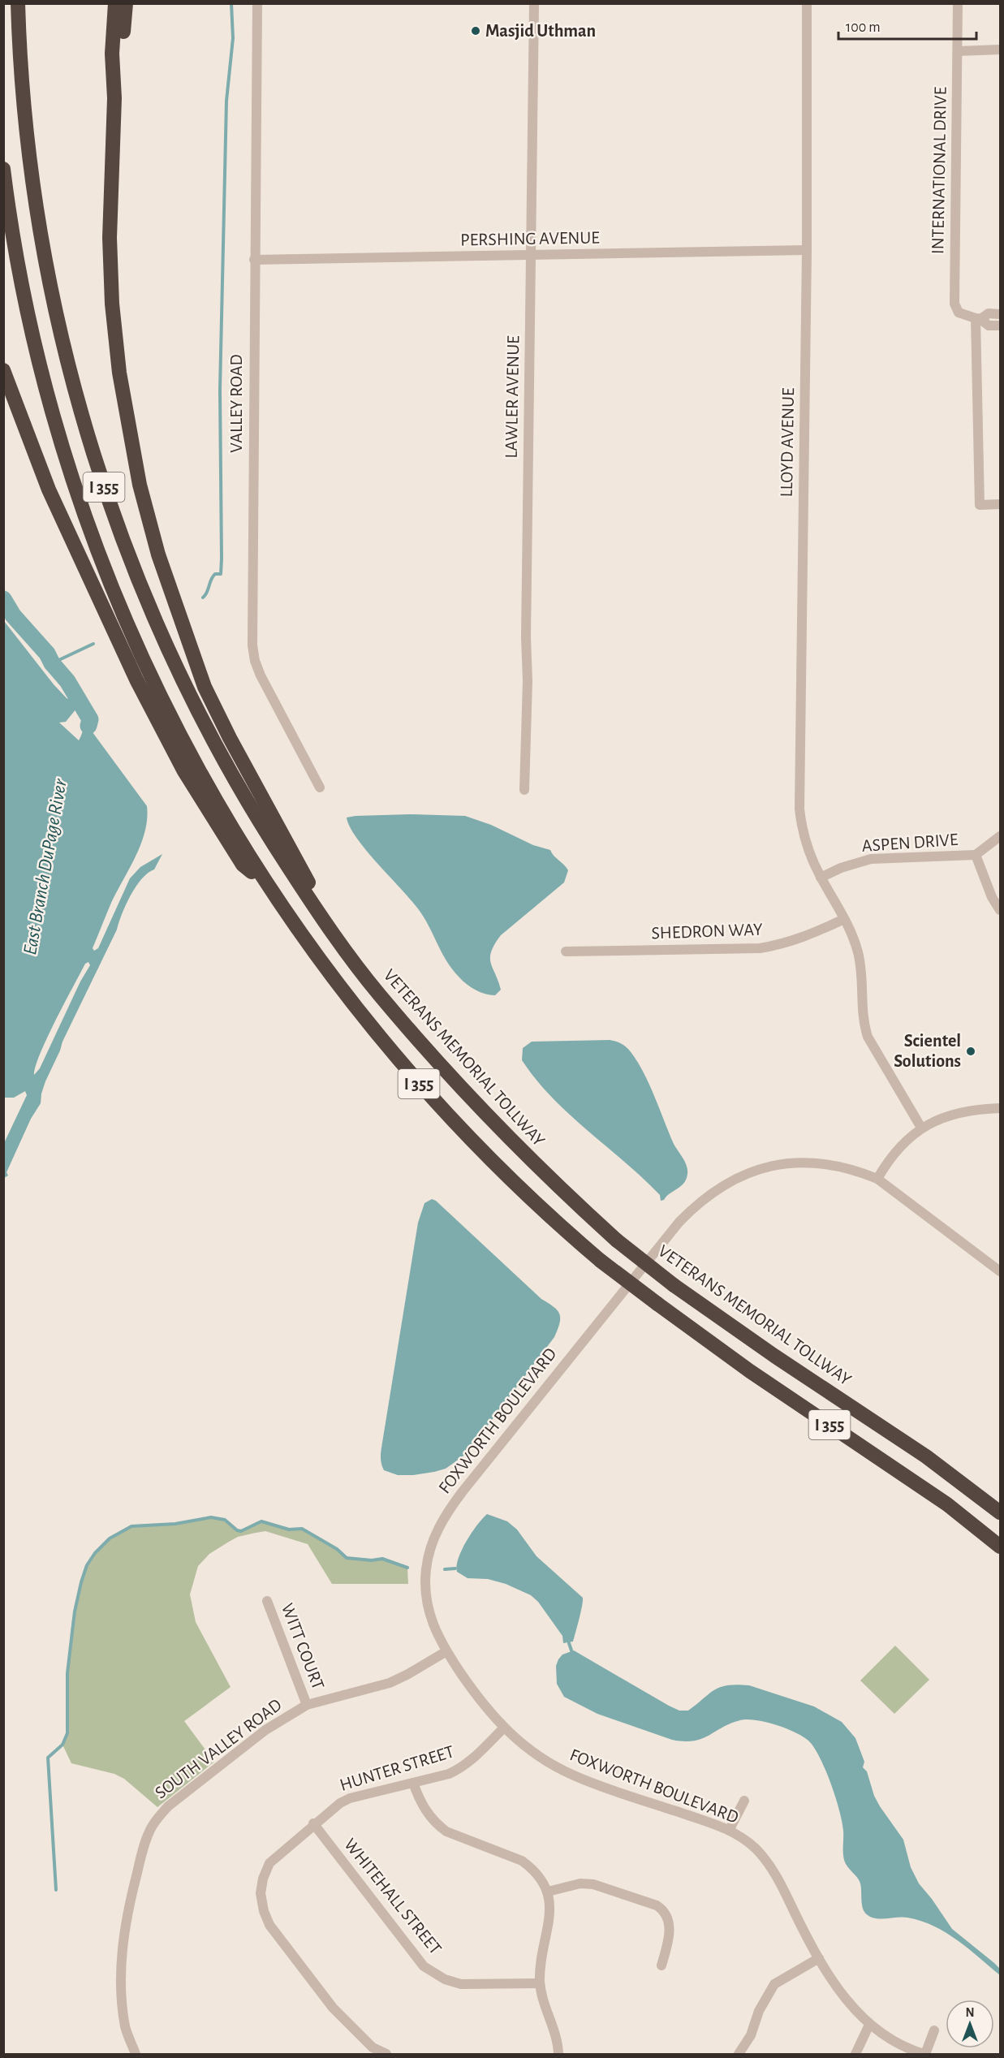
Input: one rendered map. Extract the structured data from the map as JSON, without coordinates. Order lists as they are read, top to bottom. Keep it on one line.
{"streets":{"highway":["I 355","VETERANS MEMORIAL TOLLWAY"],"street":["INTERNATIONAL DRIVE","PERSHING AVENUE","LAWLER AVENUE","VALLEY ROAD","LLOYD AVENUE","ASPEN DRIVE","SHEDRON WAY","FOXWORTH BOULEVARD","WITT COURT","SOUTH VALLEY ROAD","HUNTER STREET","WHITEHALL STREET"]},"crossings":[["PERSHING AVENUE","LAWLER AVENUE"],["PERSHING AVENUE","VALLEY ROAD"],["PERSHING AVENUE","LLOYD AVENUE"],["LLOYD AVENUE","ASPEN DRIVE"],["LLOYD AVENUE","SHEDRON WAY"],["FOXWORTH BOULEVARD","SOUTH VALLEY ROAD"],["FOXWORTH BOULEVARD","HUNTER STREET"],["WITT COURT","SOUTH VALLEY ROAD"],["HUNTER STREET","WHITEHALL STREET"]],"water":["East Branch DuPage River"],"places":["Masjid Uthman","Scientel Solutions"],"scale_bar":"100 m","north":"top"}
